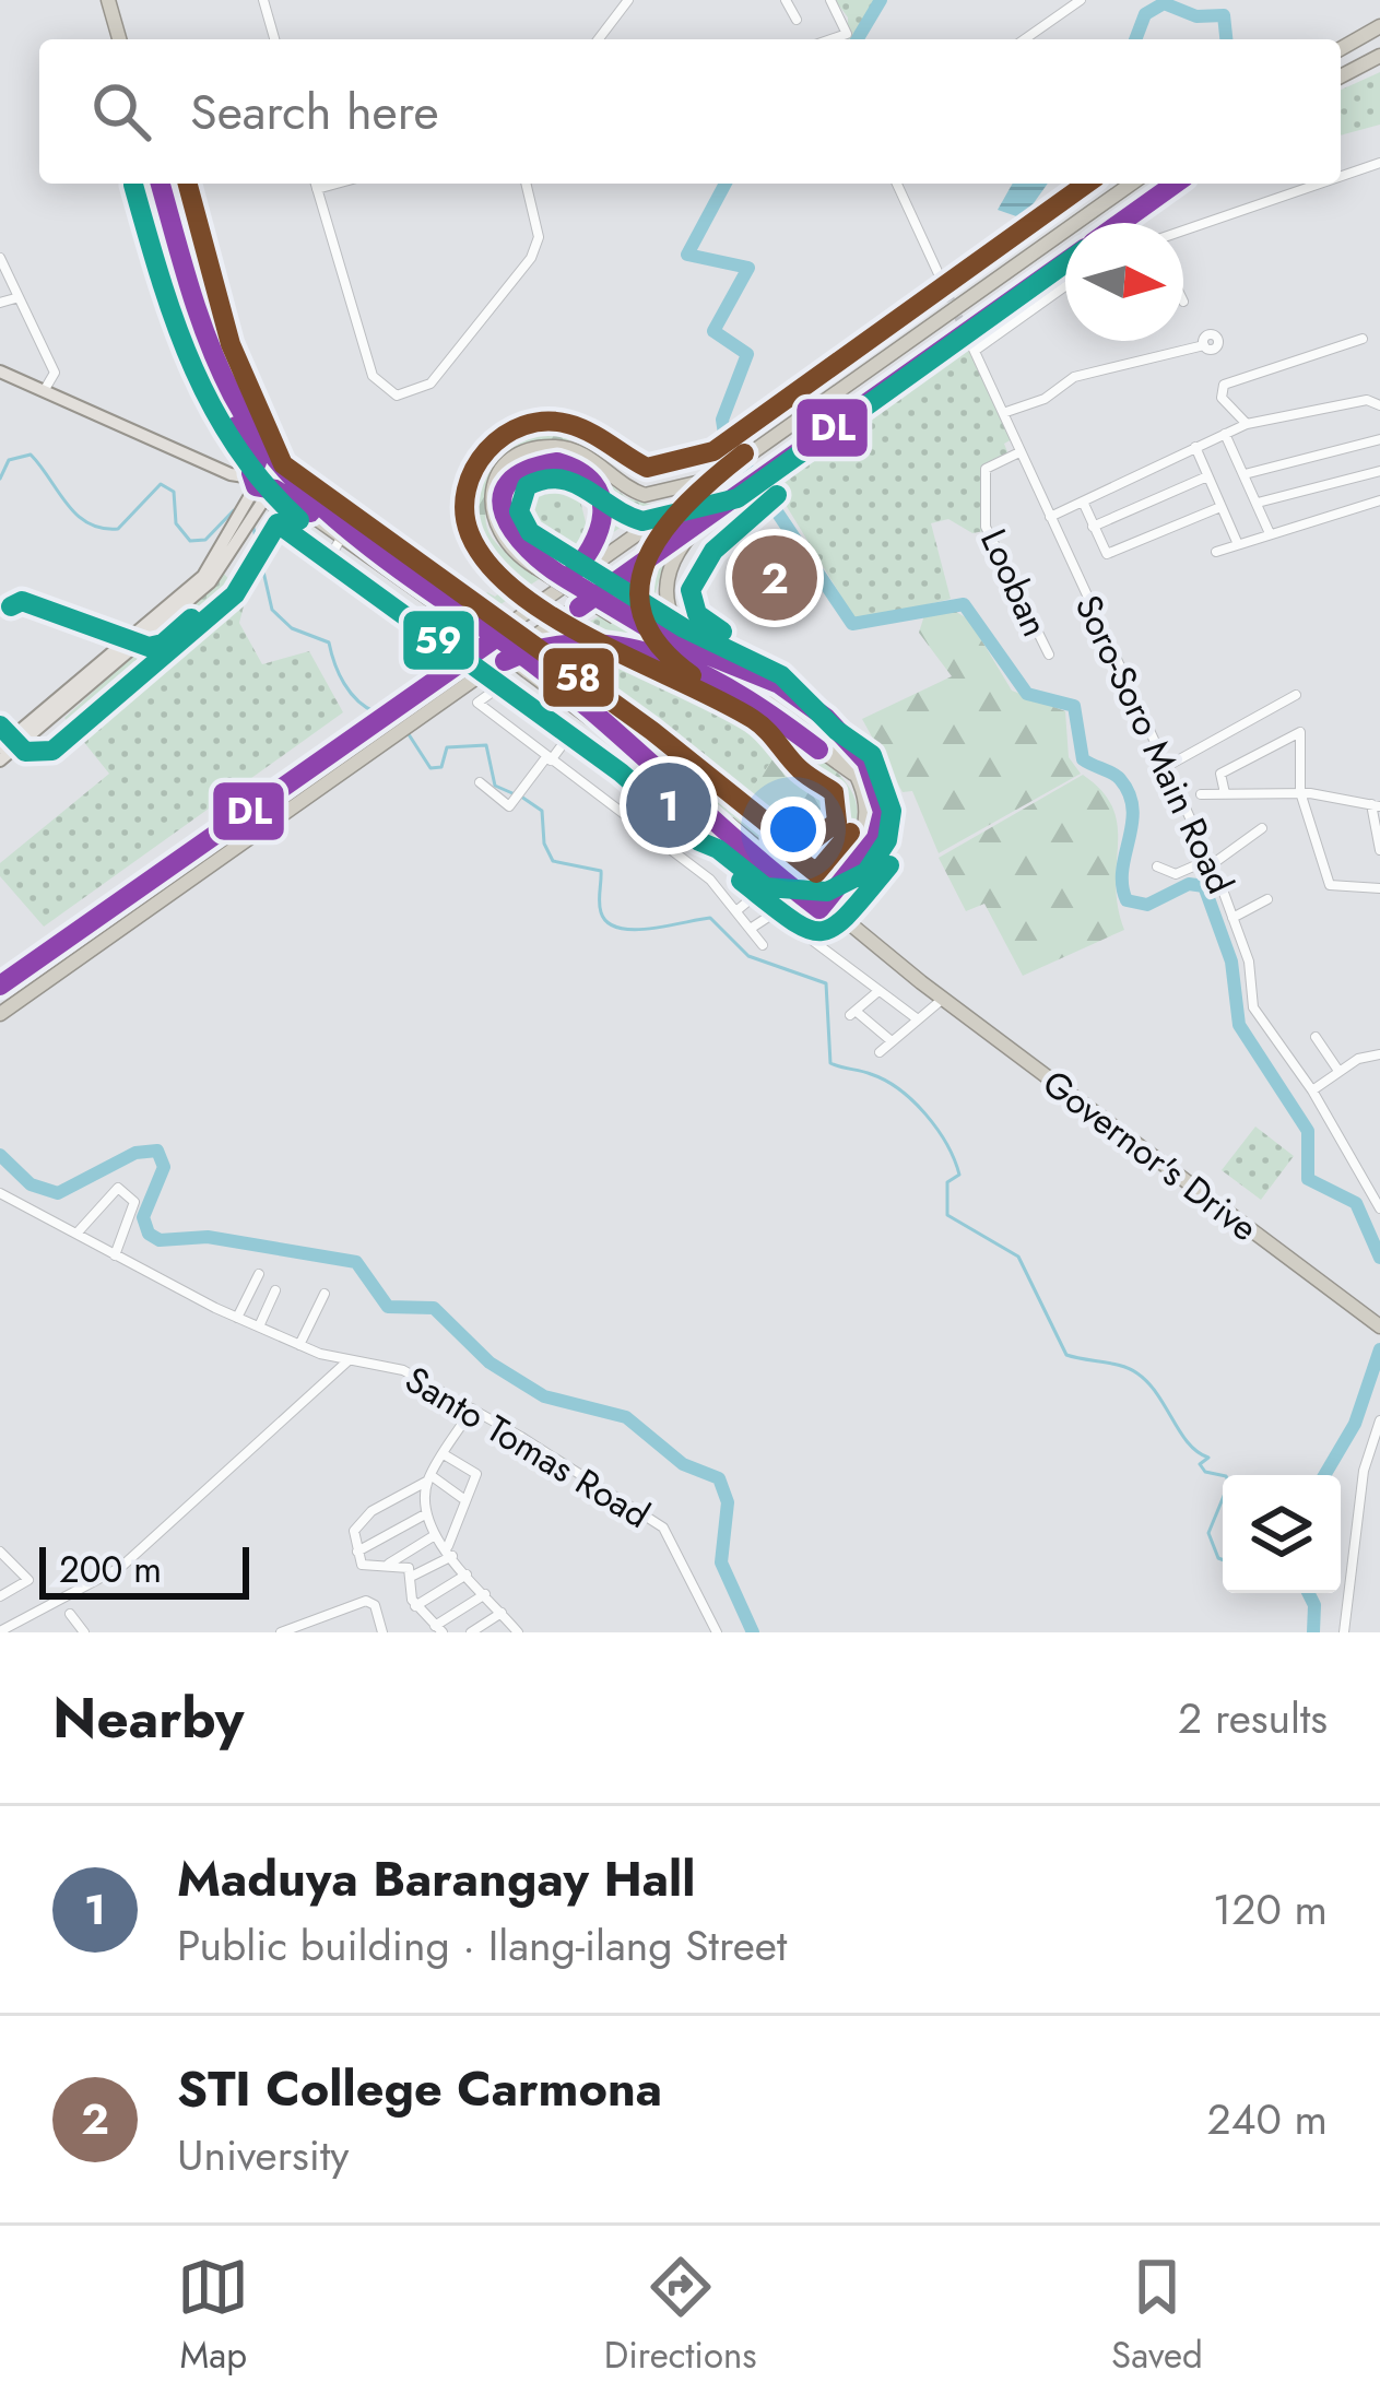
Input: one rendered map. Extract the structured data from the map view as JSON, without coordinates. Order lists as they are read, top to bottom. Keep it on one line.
{"streets":{"highway":["Governor's Drive"],"street":["Looban","Soro-Soro Main Road","Santo Tomas Road"]},"crossings":[["Looban","Soro-Soro Main Road"]],"lines":["transit line DL","transit line 58","transit line 59"],"scale_bar":"200 m","north":"right","page":{"search":"Search here","pins":["2","1"],"scale":"200 m","heading":["Nearby","2 results"],"list":[{"mark":"1","name":"Maduya Barangay Hall","note":"Public building · Ilang-ilang Street","value":"120 m"},{"mark":"2","name":"STI College Carmona","note":"University","value":"240 m"}],"nav":["Map","Directions","Saved"]}}
